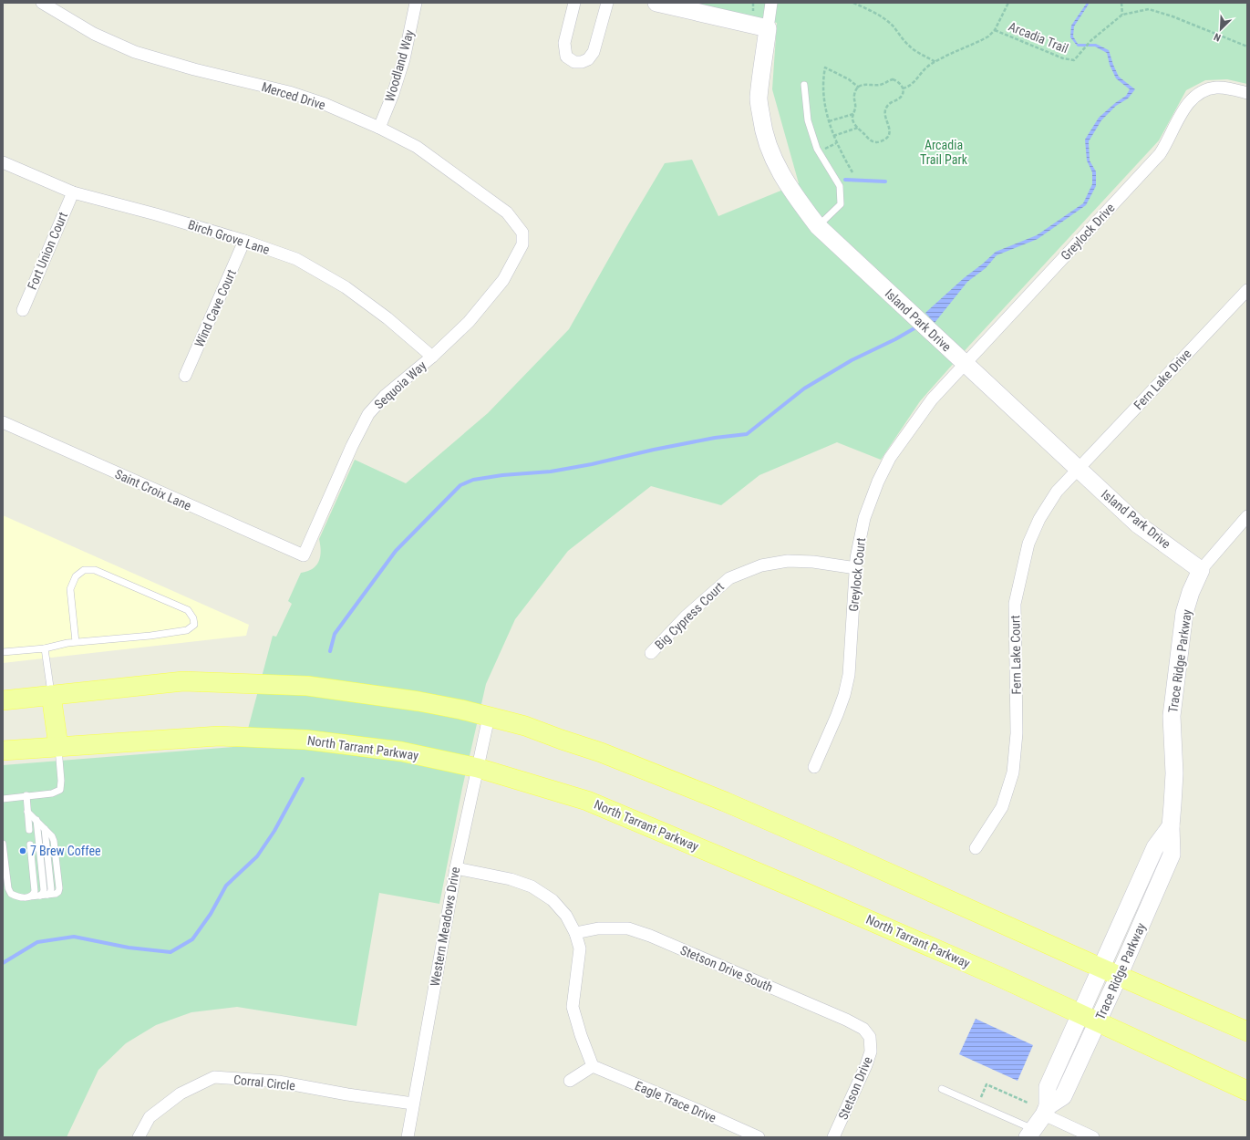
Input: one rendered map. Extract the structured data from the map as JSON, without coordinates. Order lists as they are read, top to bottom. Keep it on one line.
{"streets":{"main road":["North Tarrant Parkway"],"street":["Woodland Way","Merced Drive","Greylock Drive","Birch Grove Lane","Fort Union Court","Wind Cave Court","Island Park Drive","Fern Lake Drive","Sequoia Way","Saint Croix Lane","Greylock Court","Big Cypress Court","Fern Lake Court","Trace Ridge Parkway","Western Meadows Drive","Stetson Drive South","Corral Circle","Stetson Drive","Eagle Trace Drive"],"path":["Arcadia Trail"]},"crossings":[["Woodland Way","Merced Drive"],["Merced Drive","Sequoia Way"],["Greylock Drive","Island Park Drive"],["Greylock Drive","Greylock Court"],["Birch Grove Lane","Fort Union Court"],["Birch Grove Lane","Wind Cave Court"],["Birch Grove Lane","Sequoia Way"],["Island Park Drive","Fern Lake Drive"],["Island Park Drive","Greylock Court"],["Island Park Drive","Fern Lake Court"],["Island Park Drive","Trace Ridge Parkway"],["Fern Lake Drive","Fern Lake Court"],["Sequoia Way","Saint Croix Lane"],["Greylock Court","Big Cypress Court"],["Trace Ridge Parkway","North Tarrant Parkway"],["North Tarrant Parkway","Western Meadows Drive"],["Western Meadows Drive","Corral Circle"],["Stetson Drive South","Stetson Drive"]],"parks":["Arcadia Trail Park"],"places":["7 Brew Coffee"],"north":"bottom left"}
